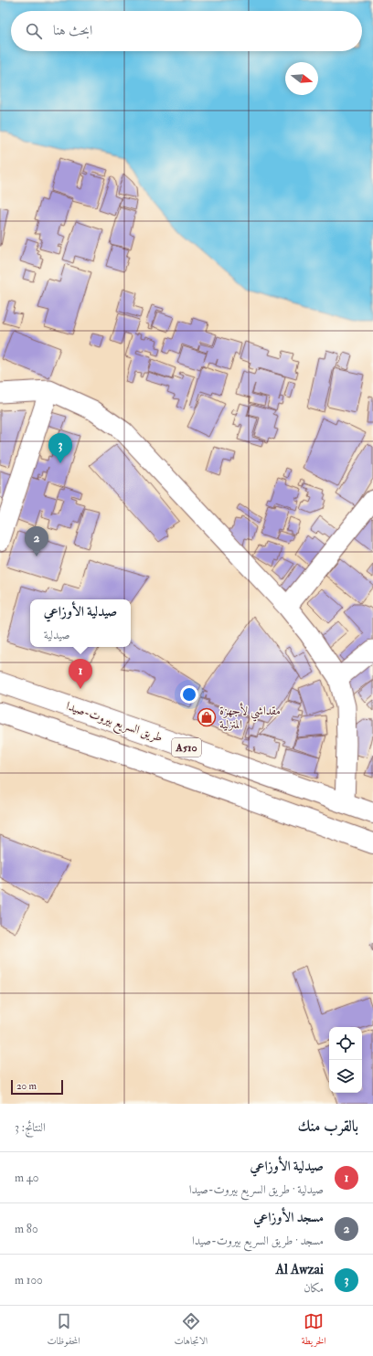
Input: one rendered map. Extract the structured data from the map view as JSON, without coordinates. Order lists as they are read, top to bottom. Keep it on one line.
{"streets":{"highway":["طريق السريع بيروت-صيدا","A510"]},"places":{"shop":["مقداشي لأجهزة المنزلية"]},"scale_bar":"20 m","north":"right","page":{"search":"ابحث هنا","pins":["3","2","1"],"popup":["صيدلية الأوزاعي","صيدلية"],"scale":"20 m","heading":["بالقرب منك","النتائج: 3"],"list":[{"mark":"1","name":"صيدلية الأوزاعي","note":"صيدلية · طريق السريع بيروت-صيدا","value":"40 m"},{"mark":"2","name":"مسجد الأوزاعي","note":"مسجد · طريق السريع بيروت-صيدا","value":"80 m"},{"mark":"3","name":"Al Awzai","note":"مكان","value":"100 m"}],"nav":["الخريطة","الاتجاهات","المحفوظات"]}}
